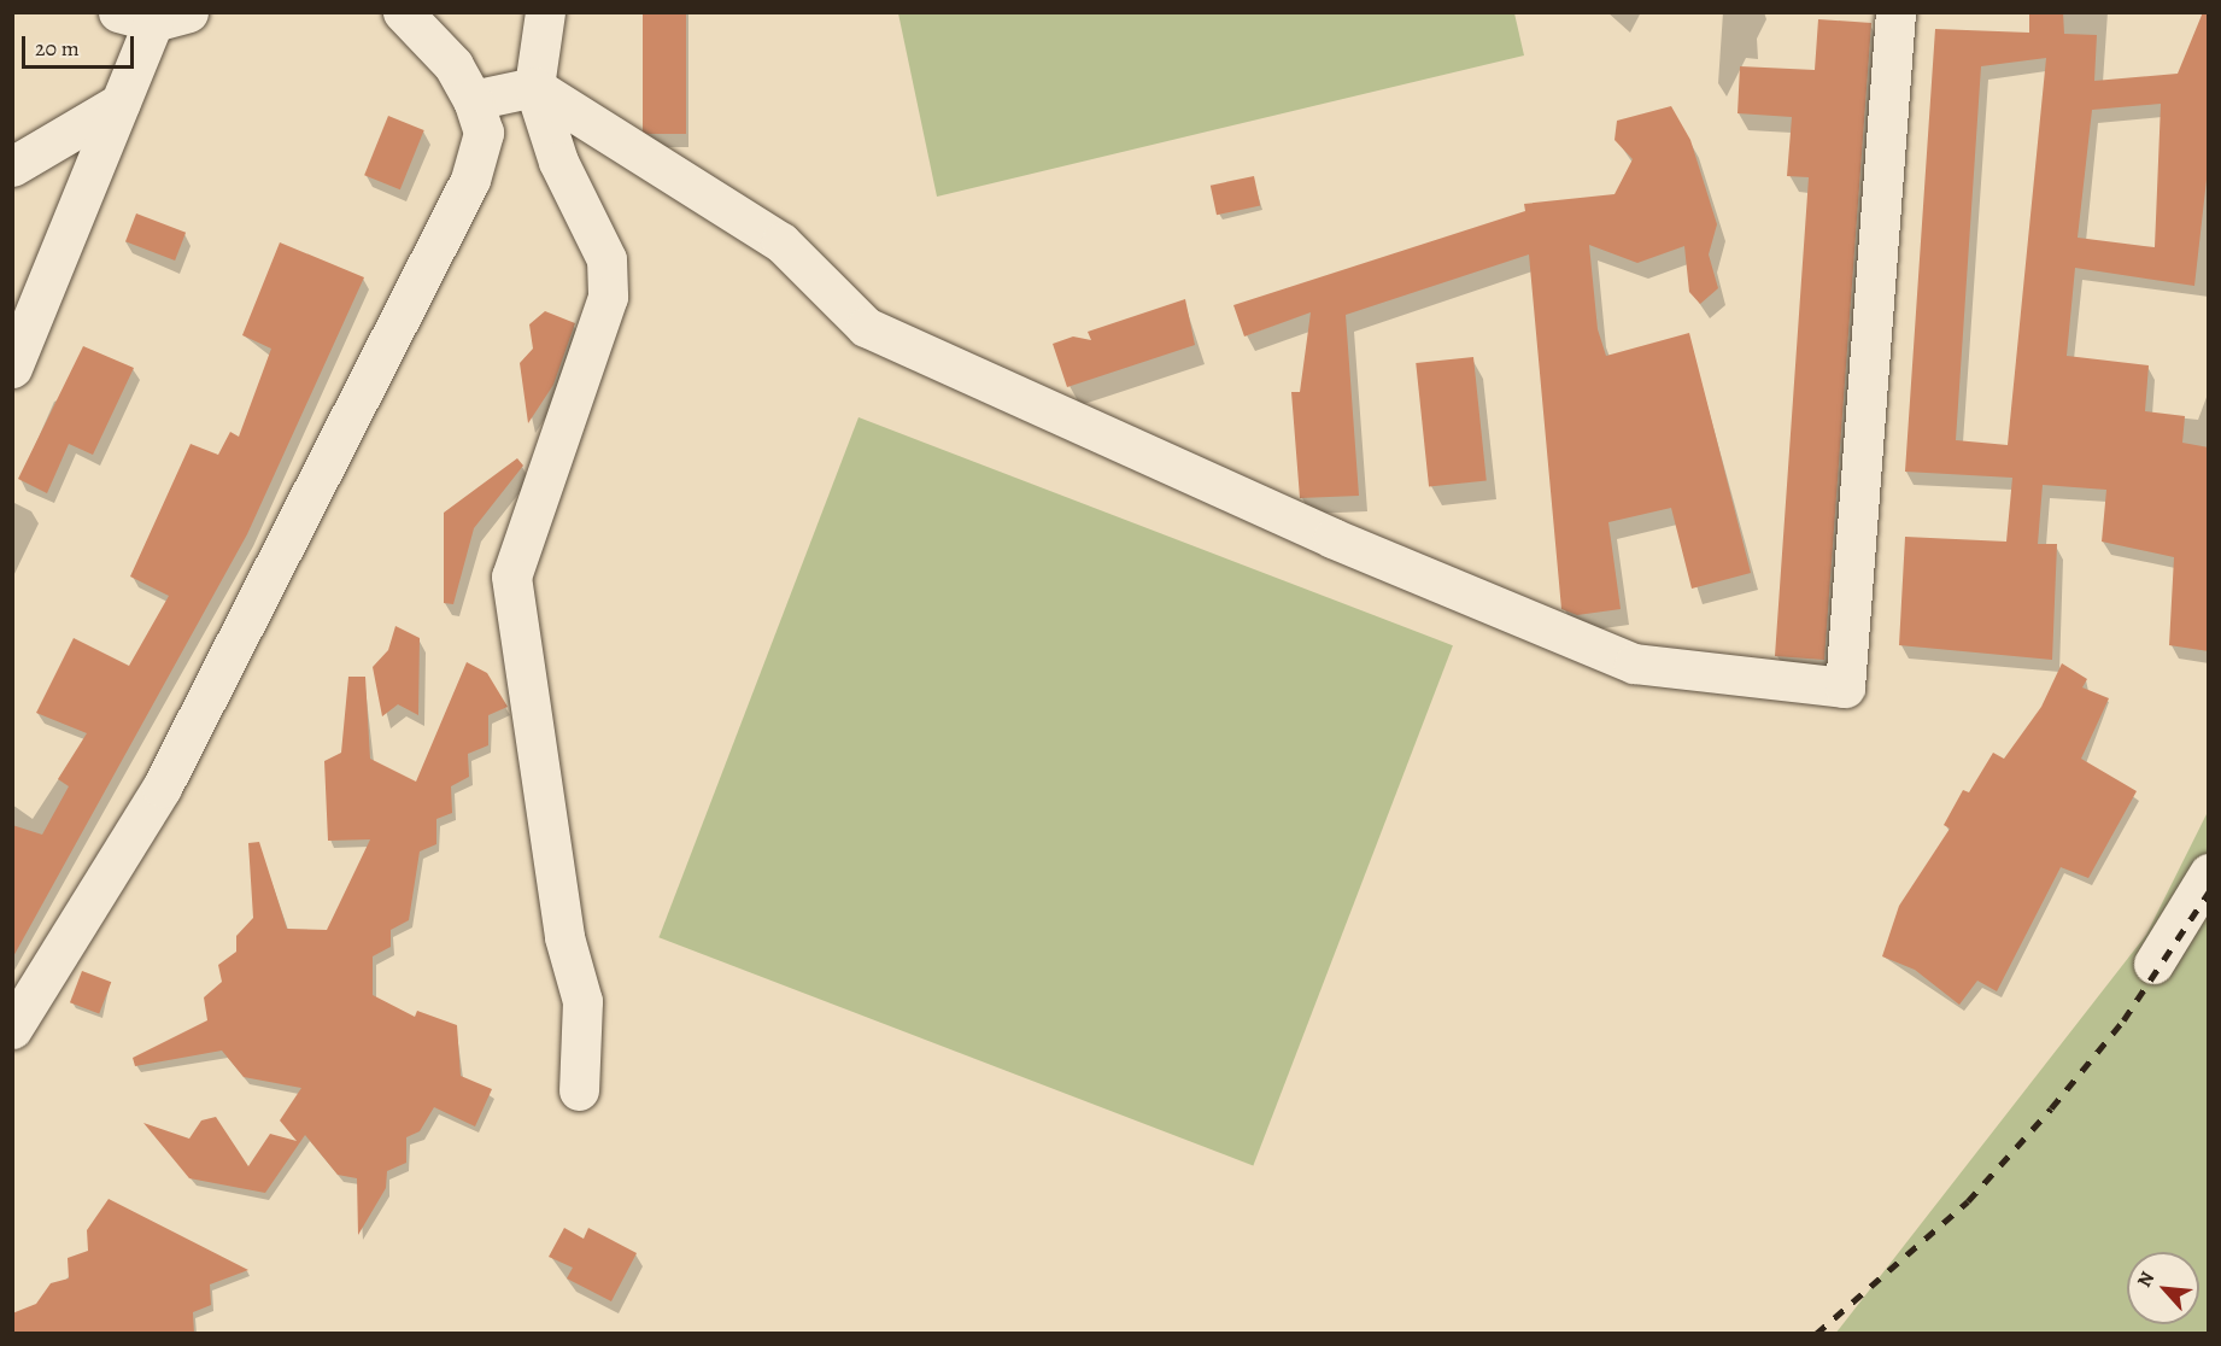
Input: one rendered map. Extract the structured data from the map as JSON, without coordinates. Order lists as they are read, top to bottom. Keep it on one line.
{"scale_bar":"20 m","north":"top left"}
